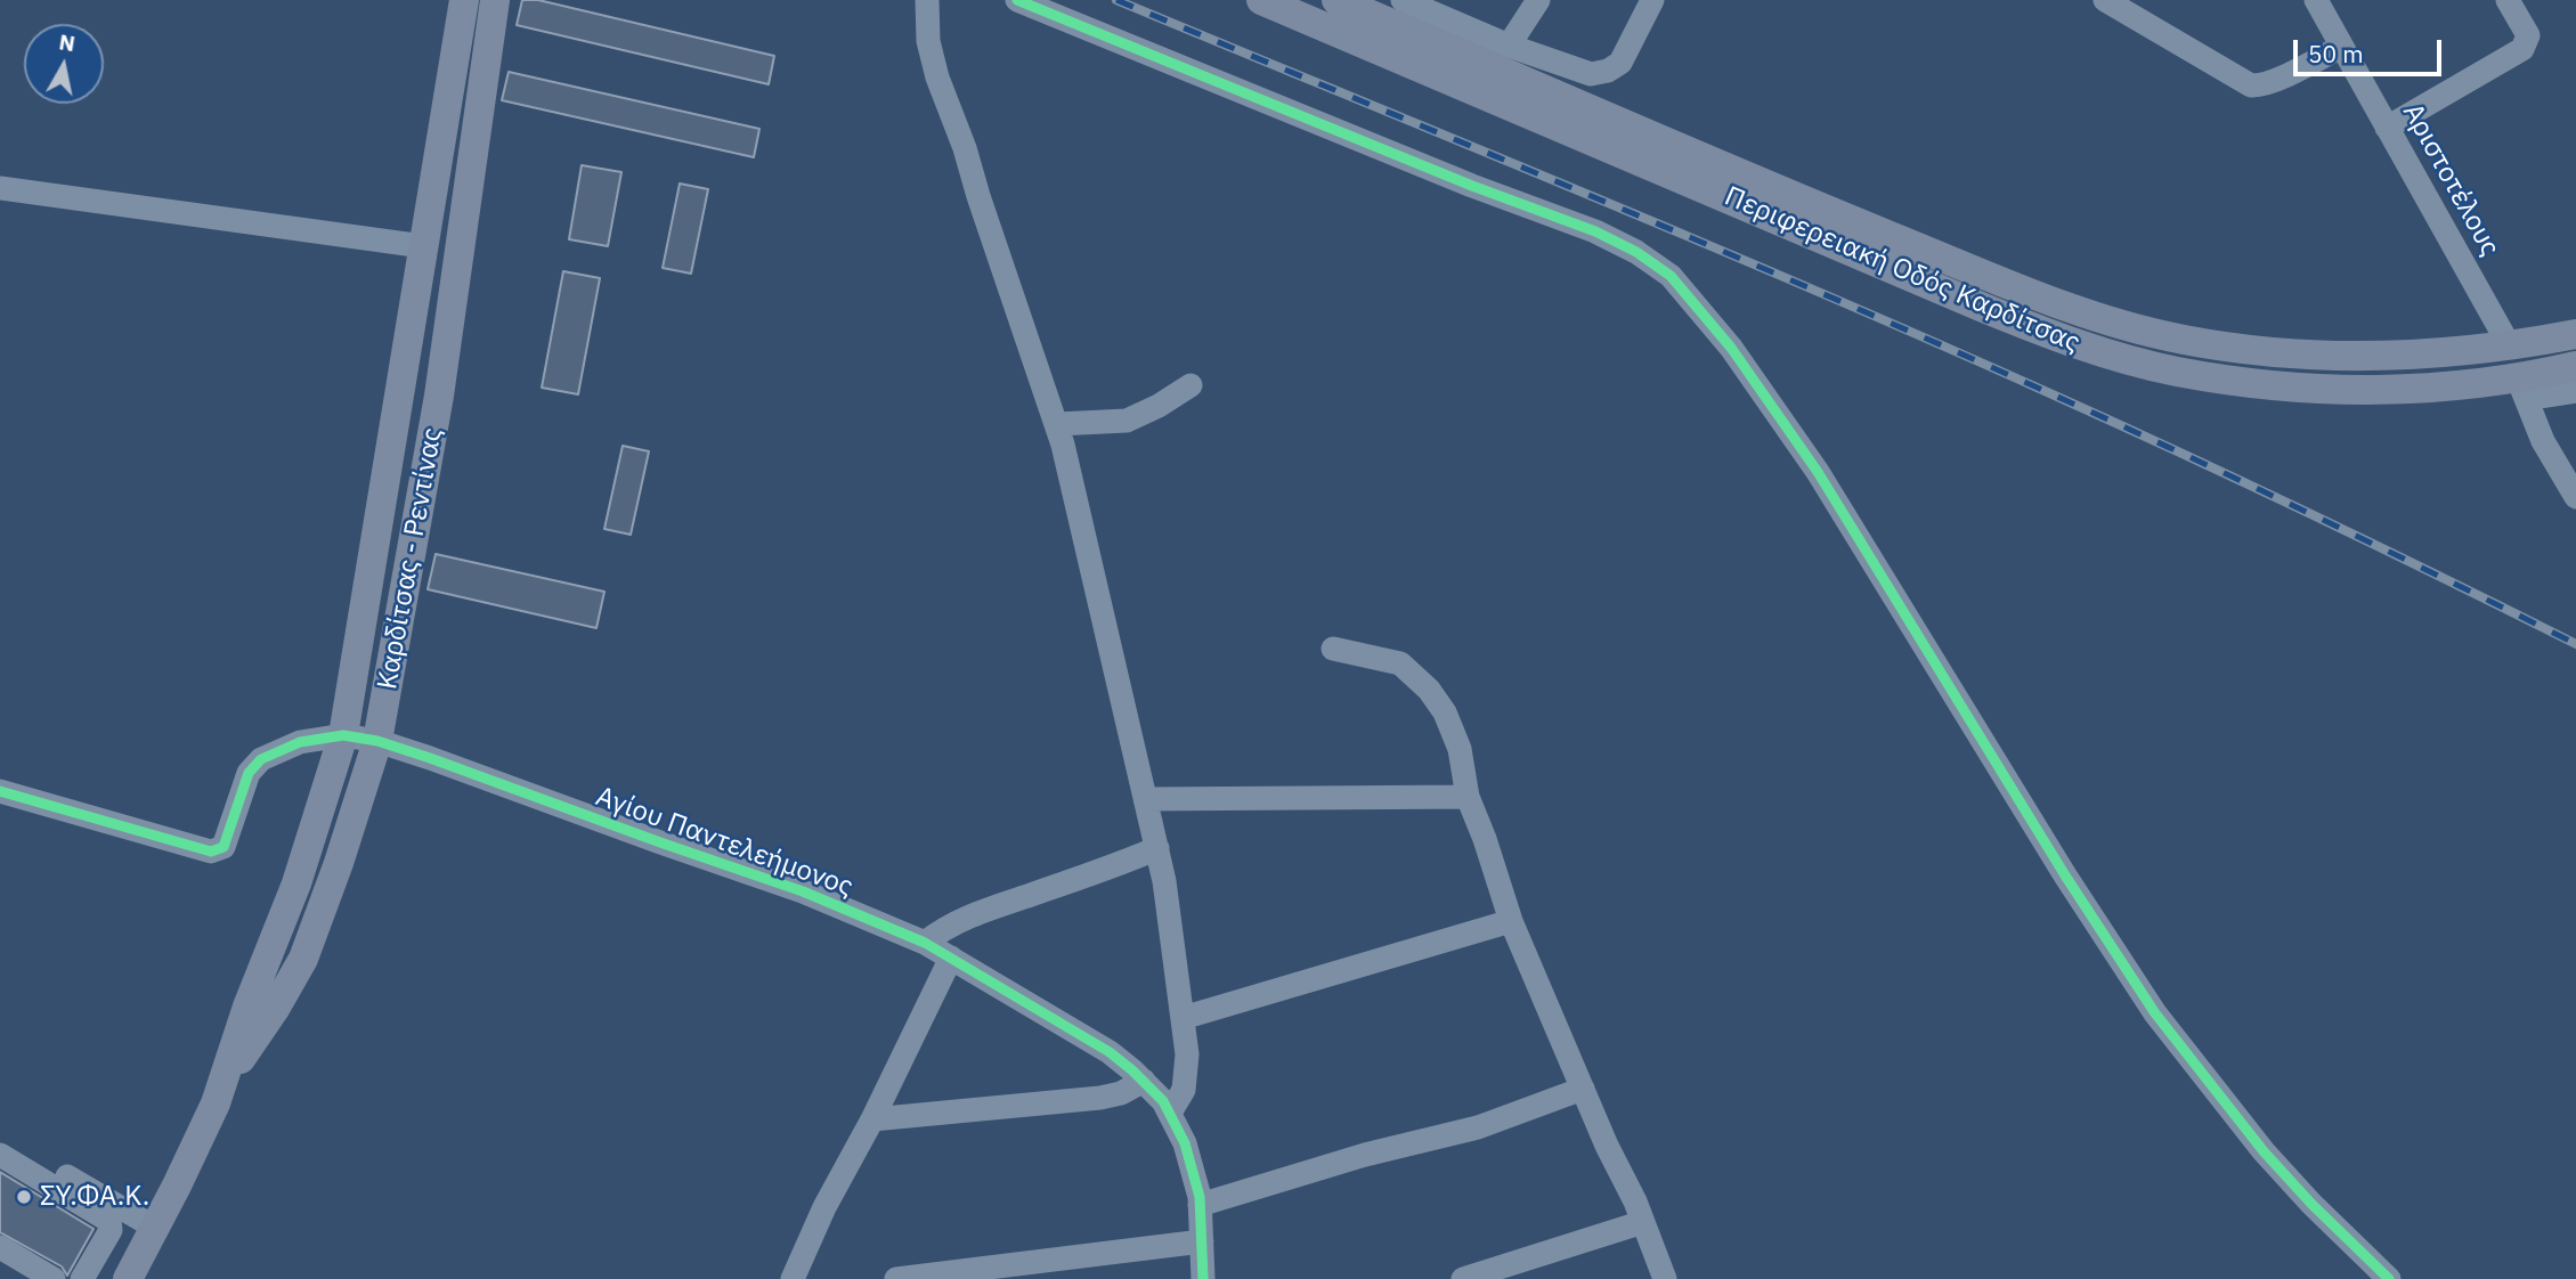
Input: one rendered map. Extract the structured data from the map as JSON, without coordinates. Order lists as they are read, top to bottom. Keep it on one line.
{"streets":{"main road":["Περιφερειακή Οδός Καρδίτσας","Καρδίτσας - Ρεντίνας"],"street":["Αριστοτέλους","Αγίου Παντελεήμονος"]},"crossings":[["Αριστοτέλους","Περιφερειακή Οδός Καρδίτσας"],["Καρδίτσας - Ρεντίνας","Αγίου Παντελεήμονος"]],"places":["ΣΥ.ΦΑ.Κ."],"scale_bar":"50 m","north":"top"}
